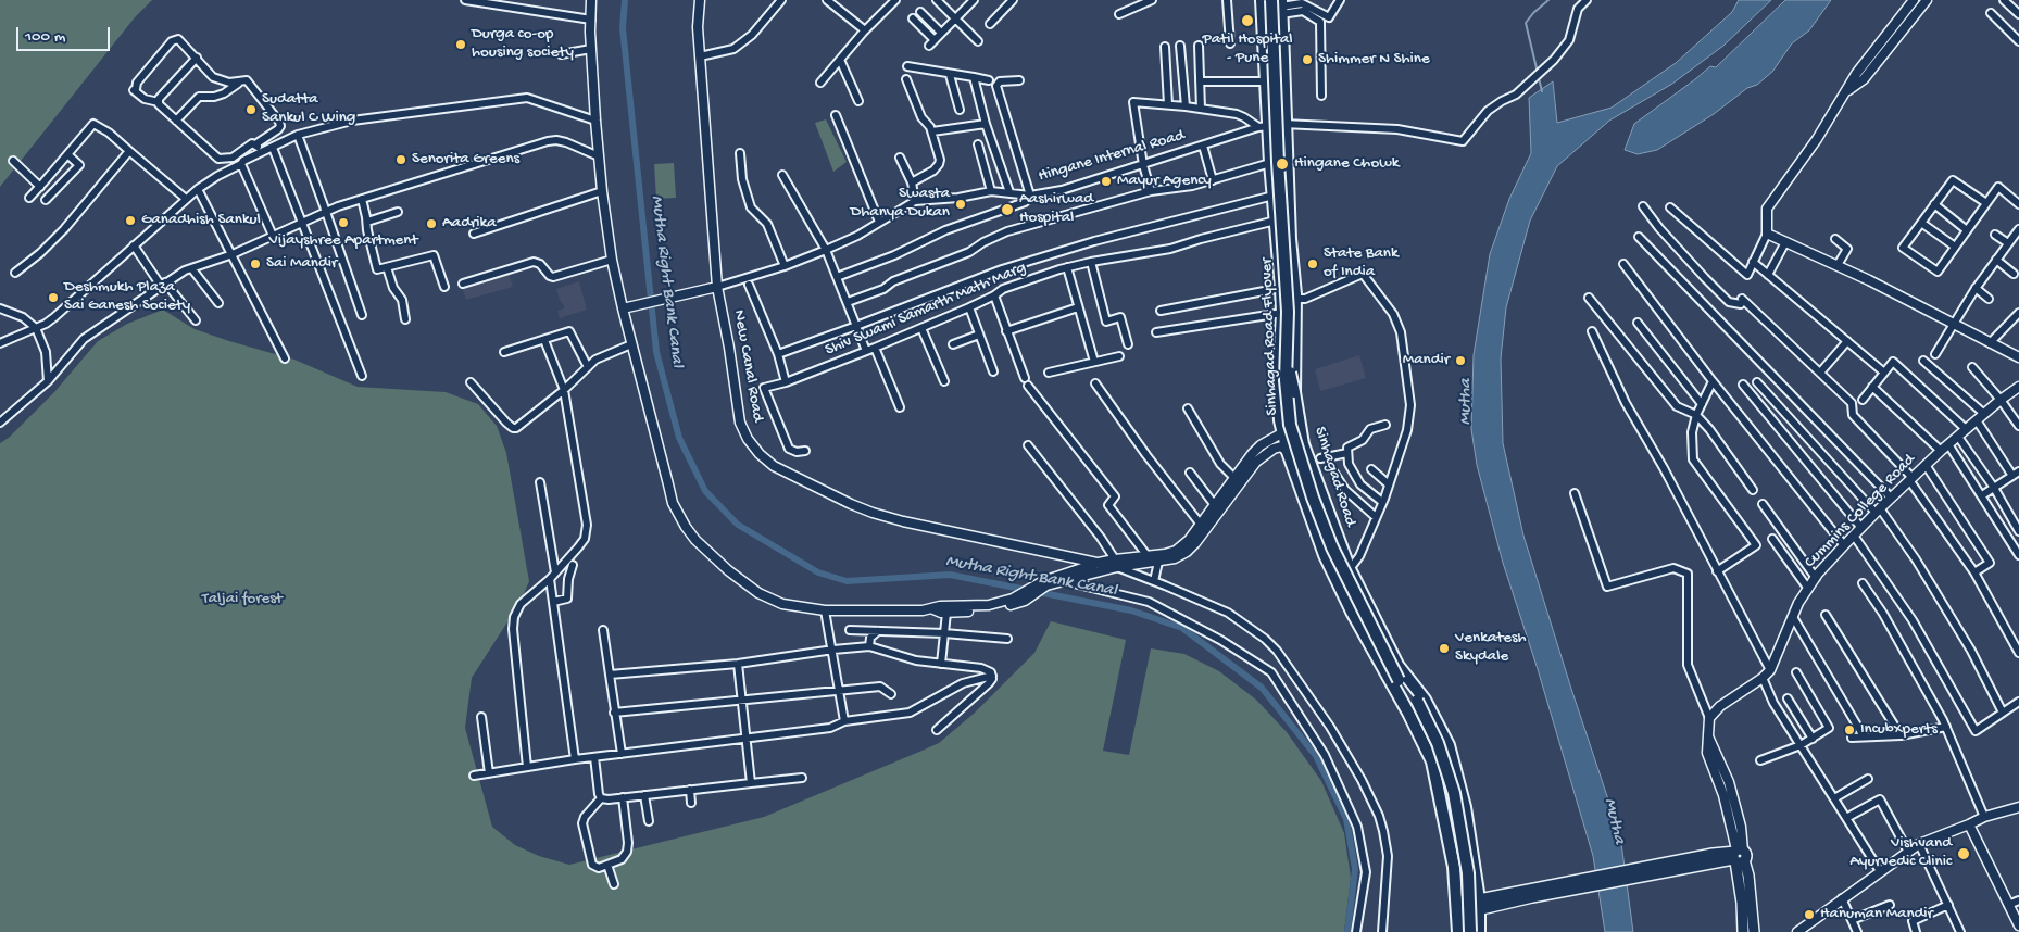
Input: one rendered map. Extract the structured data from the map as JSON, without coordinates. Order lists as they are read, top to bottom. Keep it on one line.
{"streets":{"main road":["Sinhagad Road Flyover","Sinhagad Road"],"street":["Hingane Internal Road","Shiv Swami Samarth Math Marg","New Canal Road","Cummins College Road"]},"crossings":[["Hingane Internal Road","New Canal Road"],["Hingane Internal Road","Sinhagad Road"],["Shiv Swami Samarth Math Marg","Sinhagad Road"],["Sinhagad Road Flyover","Sinhagad Road"]],"water":["Mutha Right Bank Canal","Mutha"],"parks":["Taljai forest"],"places":["Patil Hospital - Pune","Durga co-op housing society","Shimmer N Shine","Sudatta Sankul C Wing","Senorita Greens","Hingane Chowk","Mayur Agency","Swasta Dhanya Dukan","Aashirwad Hospital","Ganadhish Sankul","Vijayshree Apartment","Aadrika","Sai Mandir","State Bank of India","Deshmukh Plaza Sai Ganesh Society","Mandir","Venkatesh Skydale","IncubXperts","Vishvand Ayurvedic Clinic","Hanuman Mandir"],"scale_bar":"100 m"}
